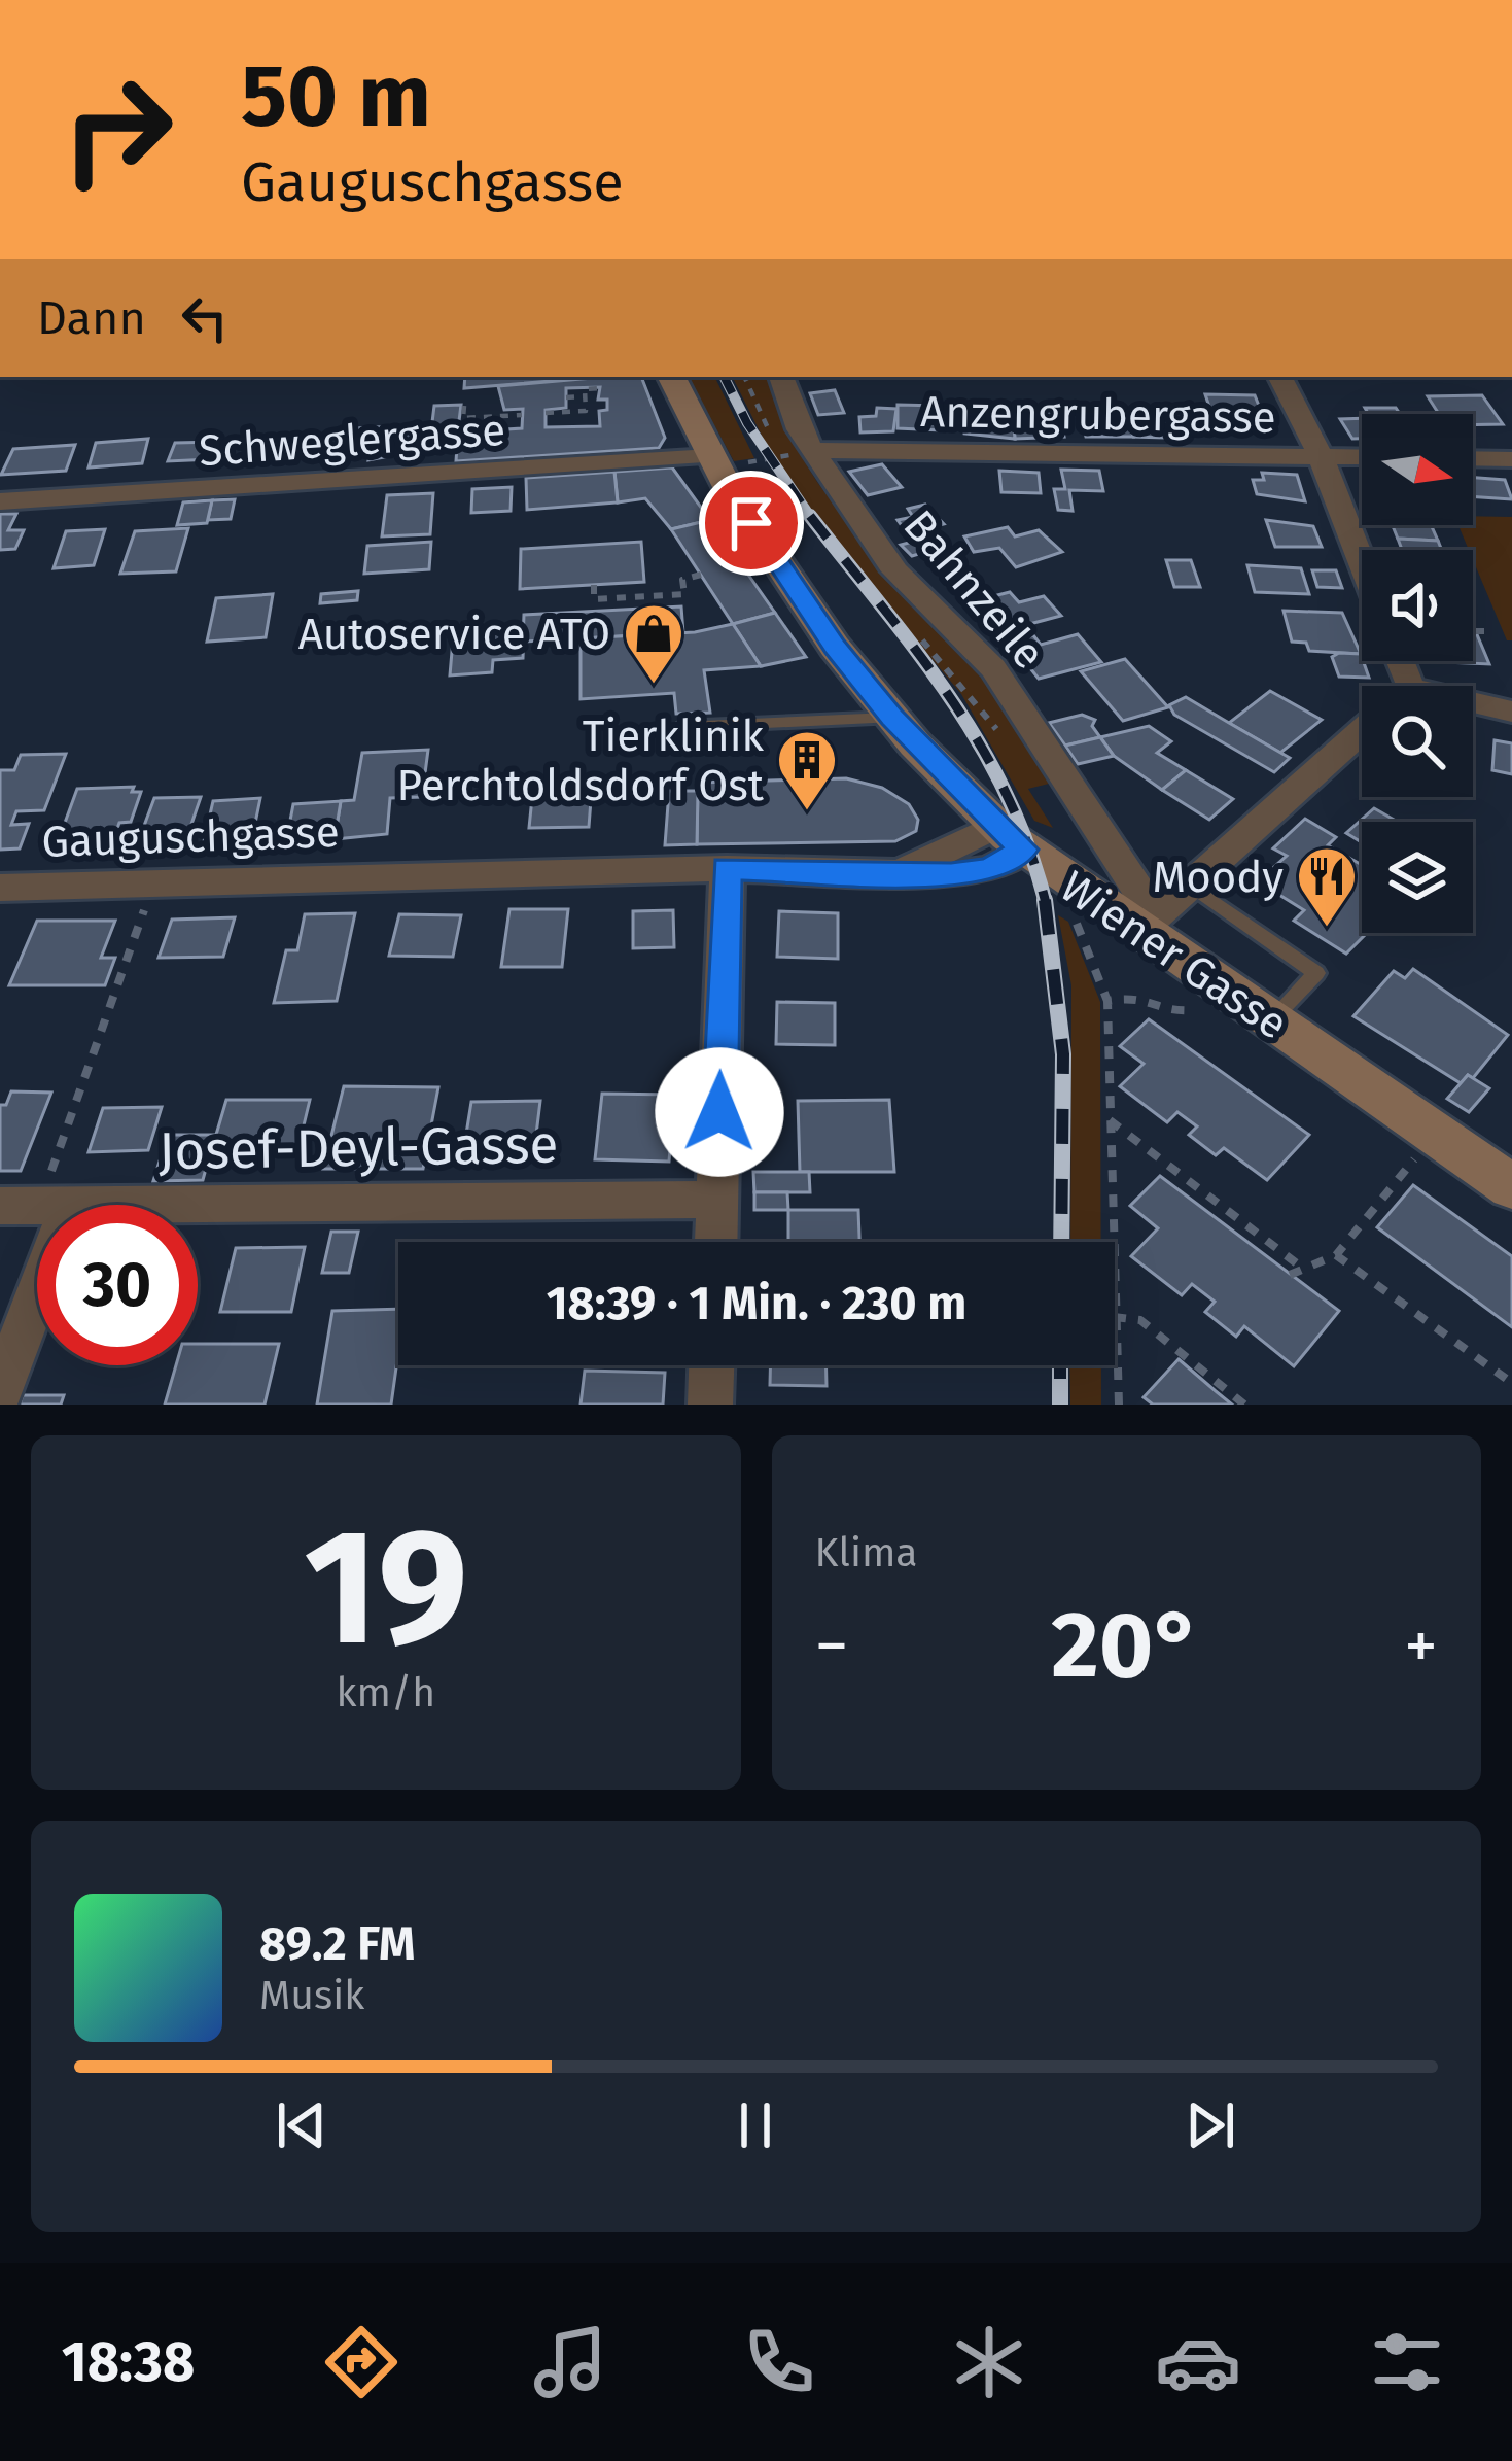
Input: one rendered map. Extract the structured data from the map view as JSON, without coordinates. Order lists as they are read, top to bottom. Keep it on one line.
{"streets":{"main road":["Wiener Gasse"],"street":["Anzengrubergasse","Schweglergasse","Bahnzeile","Gauguschgasse","Josef-Deyl-Gasse"]},"crossings":[["Anzengrubergasse","Bahnzeile"],["Schweglergasse","Wiener Gasse"],["Bahnzeile","Wiener Gasse"],["Gauguschgasse","Wiener Gasse"]],"places":{"shop":["Autoservice ATO"],"building":["Tierklinik Perchtoldsdorf Ost"],"restaurant":["Moody"]},"north":"right","page":{"turn":["50 m","Gauguschgasse"],"then":"Dann","limit":"30","trip":"18:39 · 1 Min. · 230 m","tile":[["19","km/h"],"Klima"],"heat":["−","20°","+"],"song":["89.2 FM","Musik"],"tabs":"18:38"}}
